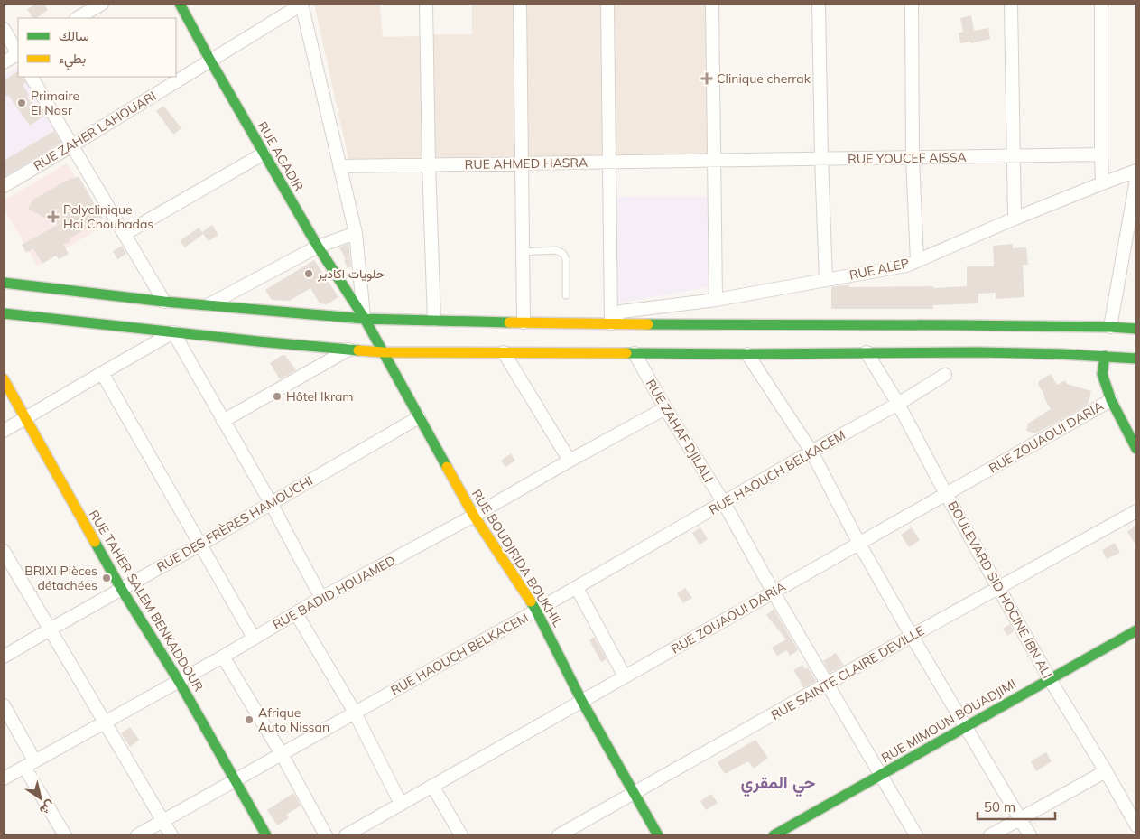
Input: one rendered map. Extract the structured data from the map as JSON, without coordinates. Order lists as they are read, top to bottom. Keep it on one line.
{"streets":{"main road":["RUE AGADIR","RUE BOUDJRIDA BOUKHIL","RUE TAHER SALEM BENKADDOUR","RUE MIMOUN BOUADJIMI"],"street":["RUE ZAHER LAHOUARI","RUE YOUCEF AISSA","RUE AHMED HASRA","RUE ALEP","RUE ZAHAF DJILALI","RUE ZOUAOUI DARIA","RUE HAOUCH BELKACEM","RUE DES FRÈRES HAMOUCHI","BOULEVARD SID HOCINE IBN ALI","RUE BADID HOUAMED","RUE SAINTE CLAIRE DEVILLE"]},"crossings":[["RUE ZAHER LAHOUARI","RUE AGADIR"],["RUE AGADIR","RUE BOUDJRIDA BOUKHIL"],["RUE YOUCEF AISSA","RUE AHMED HASRA"],["RUE ZAHAF DJILALI","RUE ZOUAOUI DARIA"],["RUE ZAHAF DJILALI","RUE HAOUCH BELKACEM"],["RUE ZAHAF DJILALI","RUE BADID HOUAMED"],["RUE ZAHAF DJILALI","RUE SAINTE CLAIRE DEVILLE"],["RUE ZAHAF DJILALI","RUE MIMOUN BOUADJIMI"],["RUE ZOUAOUI DARIA","RUE BOUDJRIDA BOUKHIL"],["RUE ZOUAOUI DARIA","BOULEVARD SID HOCINE IBN ALI"],["RUE HAOUCH BELKACEM","RUE BOUDJRIDA BOUKHIL"],["RUE HAOUCH BELKACEM","BOULEVARD SID HOCINE IBN ALI"],["RUE HAOUCH BELKACEM","RUE TAHER SALEM BENKADDOUR"],["RUE DES FRÈRES HAMOUCHI","RUE BOUDJRIDA BOUKHIL"],["RUE DES FRÈRES HAMOUCHI","RUE TAHER SALEM BENKADDOUR"],["RUE BOUDJRIDA BOUKHIL","RUE BADID HOUAMED"],["RUE BOUDJRIDA BOUKHIL","RUE SAINTE CLAIRE DEVILLE"],["BOULEVARD SID HOCINE IBN ALI","RUE SAINTE CLAIRE DEVILLE"],["BOULEVARD SID HOCINE IBN ALI","RUE MIMOUN BOUADJIMI"],["RUE BADID HOUAMED","RUE TAHER SALEM BENKADDOUR"]],"districts":["حي المقري"],"places":{"health":["Clinique cherrak","Polyclinique Hai Chouhadas"],"other":["Primaire El Nasr","حلويات اكادير","Hôtel Ikram","BRIXI Pièces détachées","Afrique Auto Nissan"]},"legend":["سالك","بطيء"],"scale_bar":"50 m","north":"bottom right"}
